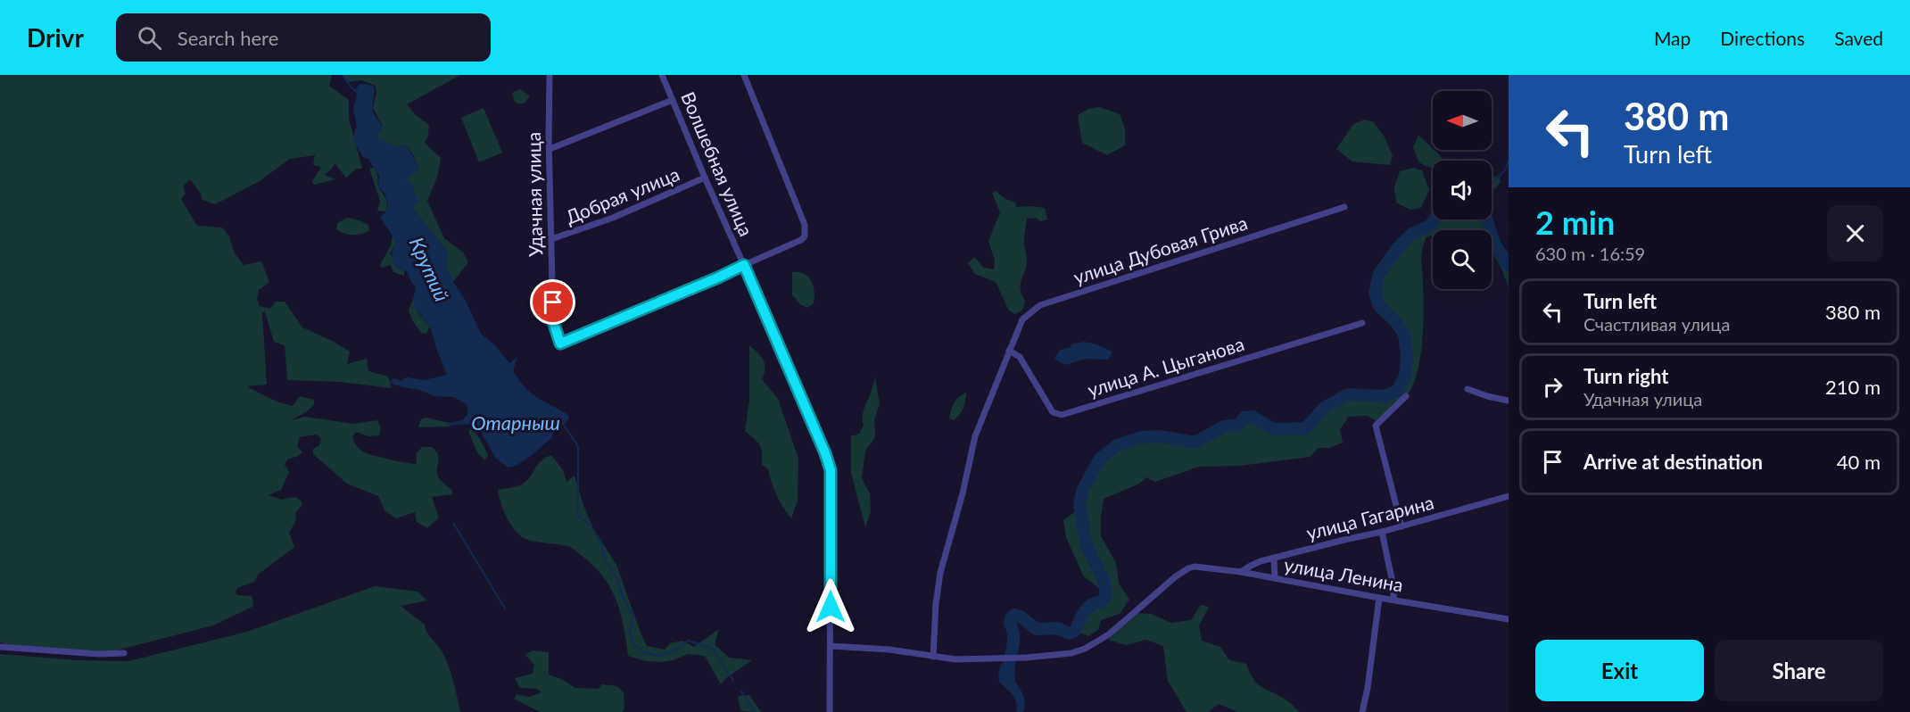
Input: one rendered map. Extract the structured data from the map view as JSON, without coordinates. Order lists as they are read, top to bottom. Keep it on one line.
{"streets":{"street":["Волшебная улица","Удачная улица","Добрая улица","улица Дубовая Грива","улица А. Цыганова","улица Гагарина","улица Ленина"]},"crossings":[["Волшебная улица","Удачная улица"],["Волшебная улица","Добрая улица"],["Удачная улица","Добрая улица"],["улица Дубовая Грива","улица А. Цыганова"],["улица Дубовая Грива","улица Ленина"],["улица Гагарина","улица Ленина"]],"water":["Крутий","Отарныш"],"north":"left","page":{"header":"Drivr","search":"Search here","nav":["Map","Directions","Saved"],"turn":["380 m","Turn left"],"heading":["2 min","630 m · 16:59"],"list":[{"name":"Turn left","note":"Счастливая улица","value":"380 m"},{"name":"Turn right","note":"Удачная улица","value":"210 m"},{"name":"Arrive at destination","value":"40 m"}],"buttons":["Exit","Share"]}}
